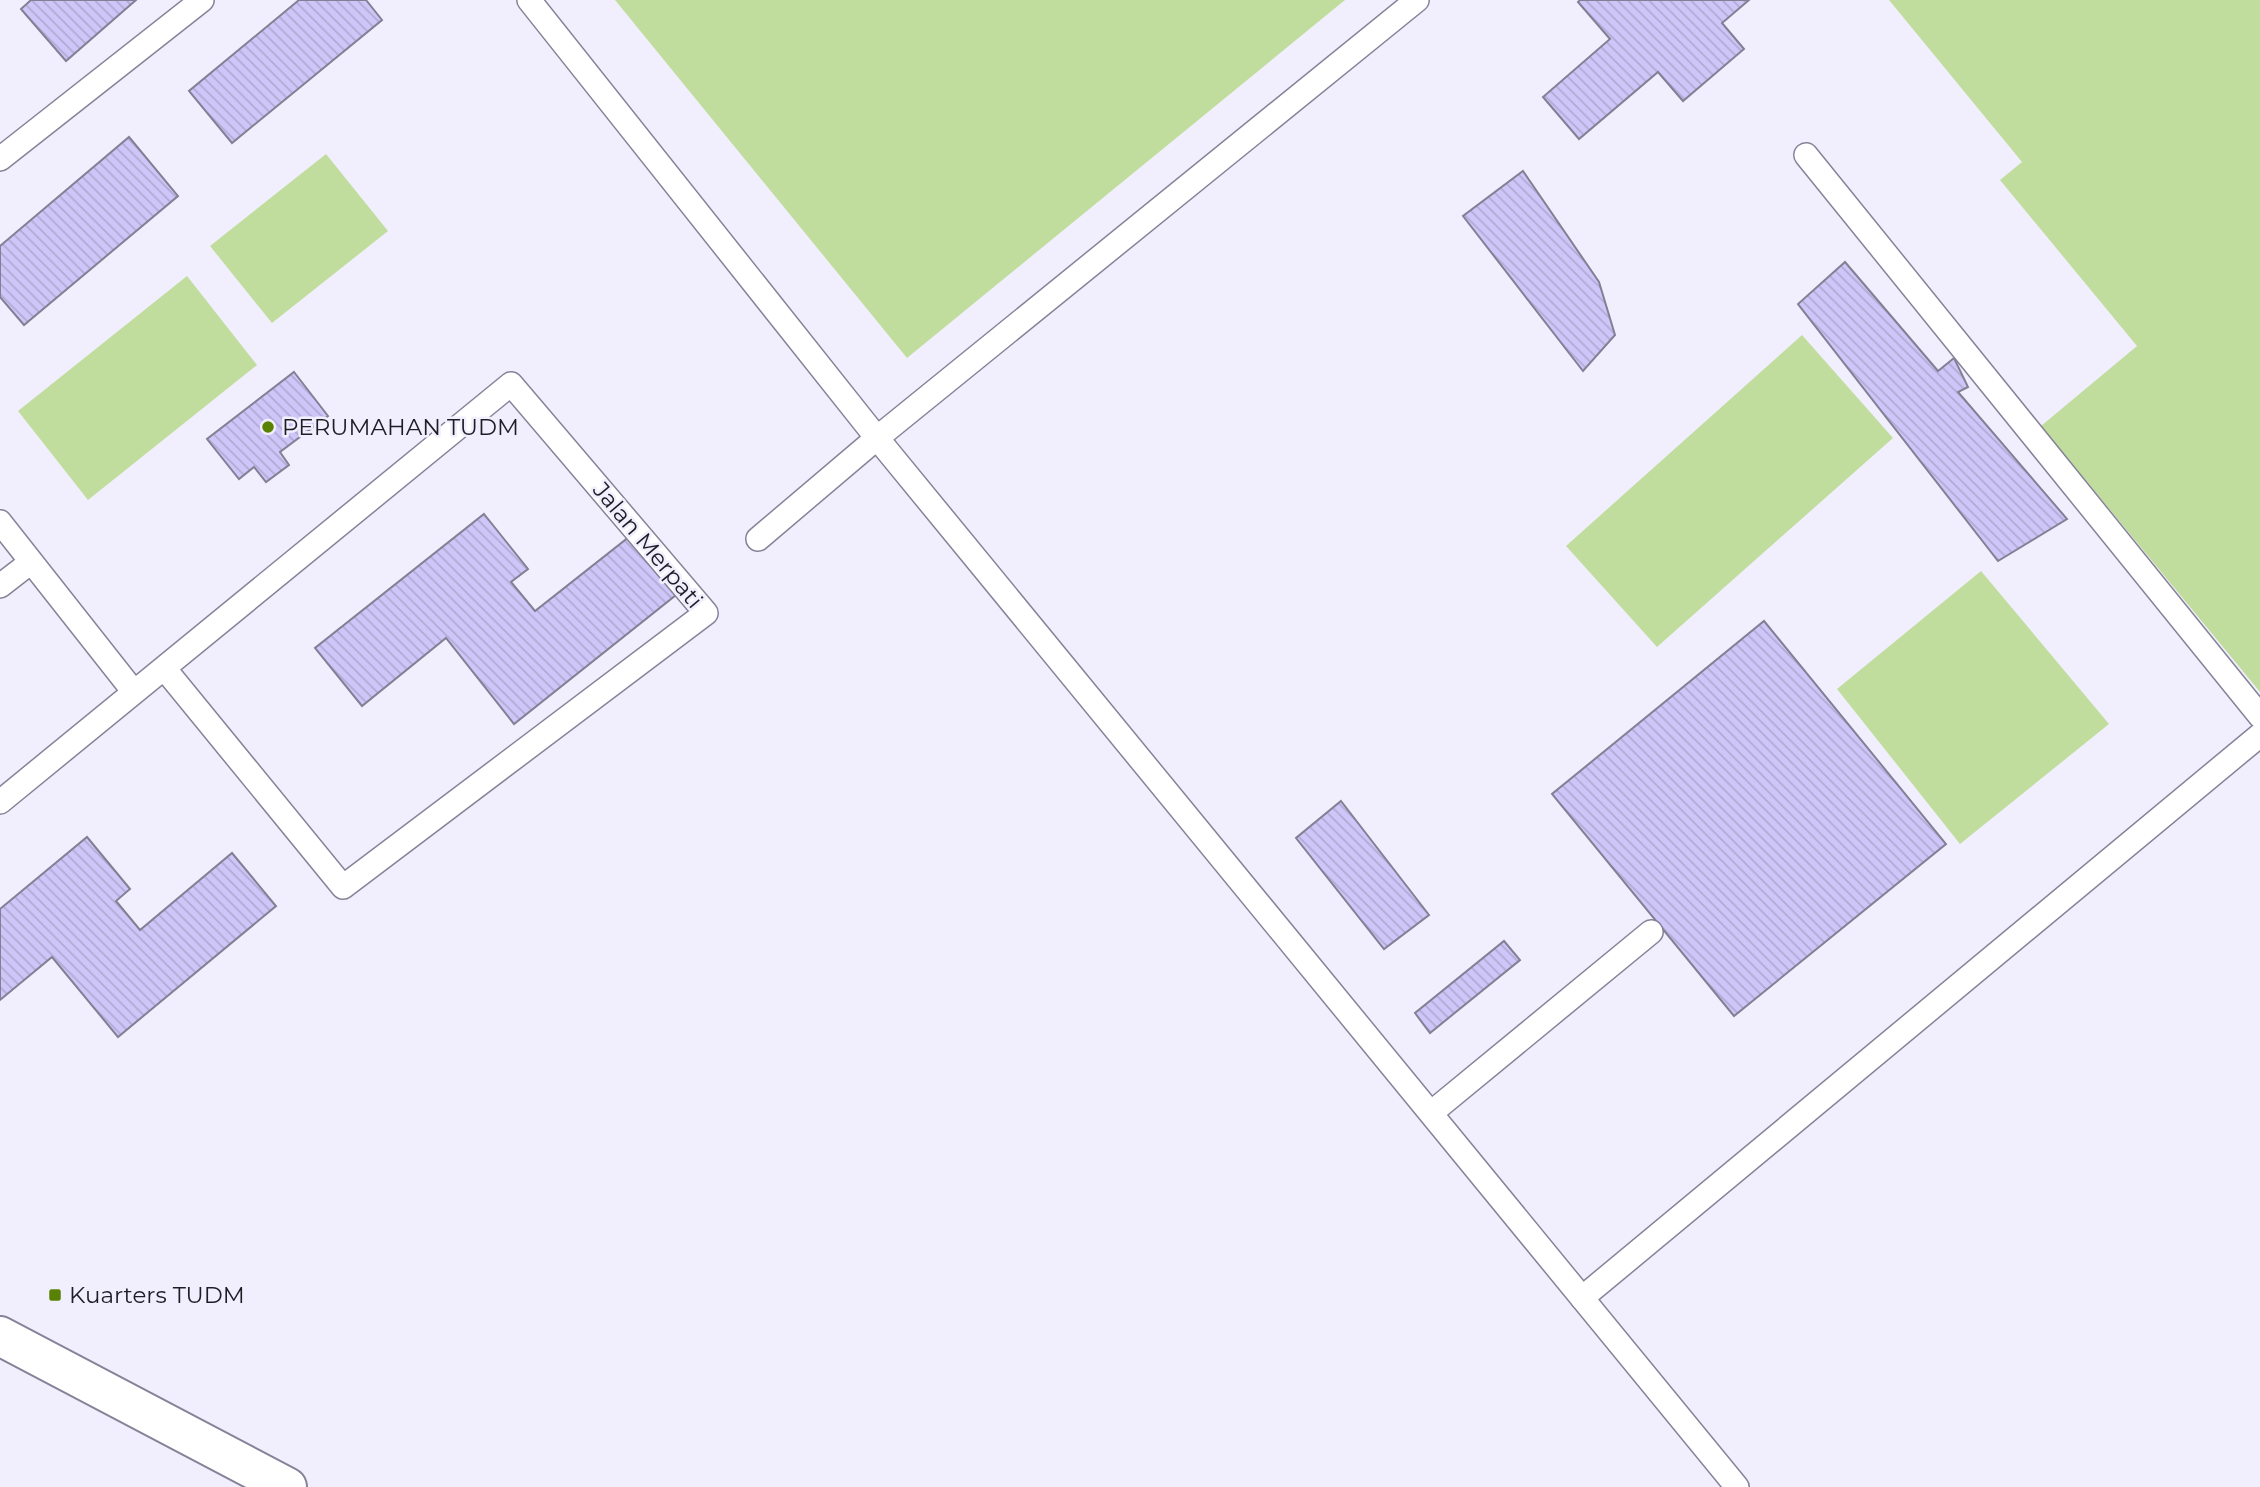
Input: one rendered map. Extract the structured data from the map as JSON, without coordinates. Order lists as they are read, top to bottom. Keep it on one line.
{"streets":{"lane":["Jalan Merpati"]},"places":{"other":["PERUMAHAN TUDM"],"transit":["Kuarters TUDM"]}}
